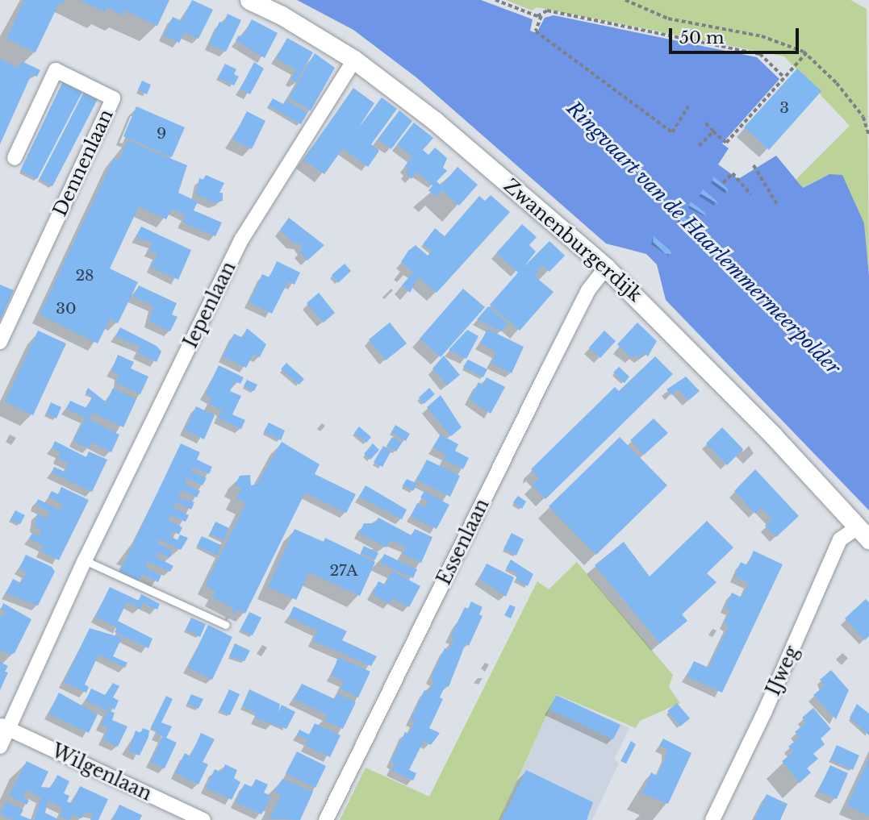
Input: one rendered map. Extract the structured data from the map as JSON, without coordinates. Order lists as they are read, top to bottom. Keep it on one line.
{"streets":{"street":["Dennenlaan","Zwanenburgerdijk","Iepenlaan","Essenlaan","IJweg","Wilgenlaan"]},"crossings":[["Zwanenburgerdijk","Iepenlaan"],["Zwanenburgerdijk","Essenlaan"],["Zwanenburgerdijk","IJweg"],["Iepenlaan","Wilgenlaan"]],"water":["Ringvaart van de Haarlemmermeerpolder"],"house_numbers":["3","9","28","30","27A"],"scale_bar":"50 m"}
